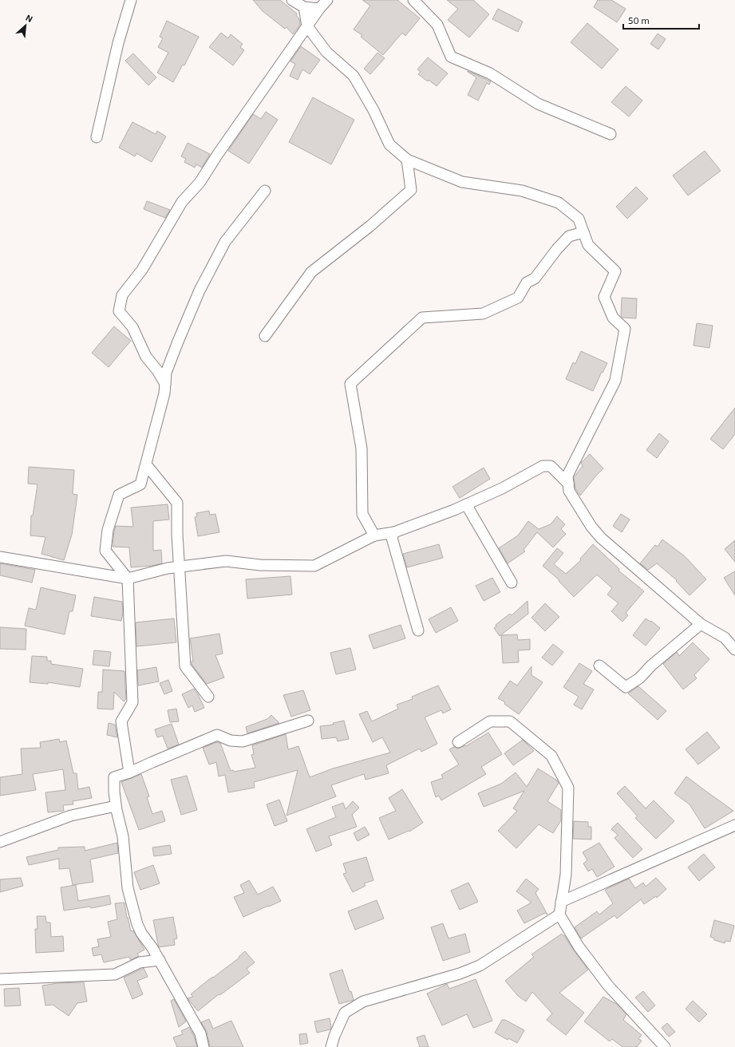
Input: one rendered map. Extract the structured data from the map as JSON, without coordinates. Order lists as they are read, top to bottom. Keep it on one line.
{"scale_bar":"50 m","north":"top right"}
